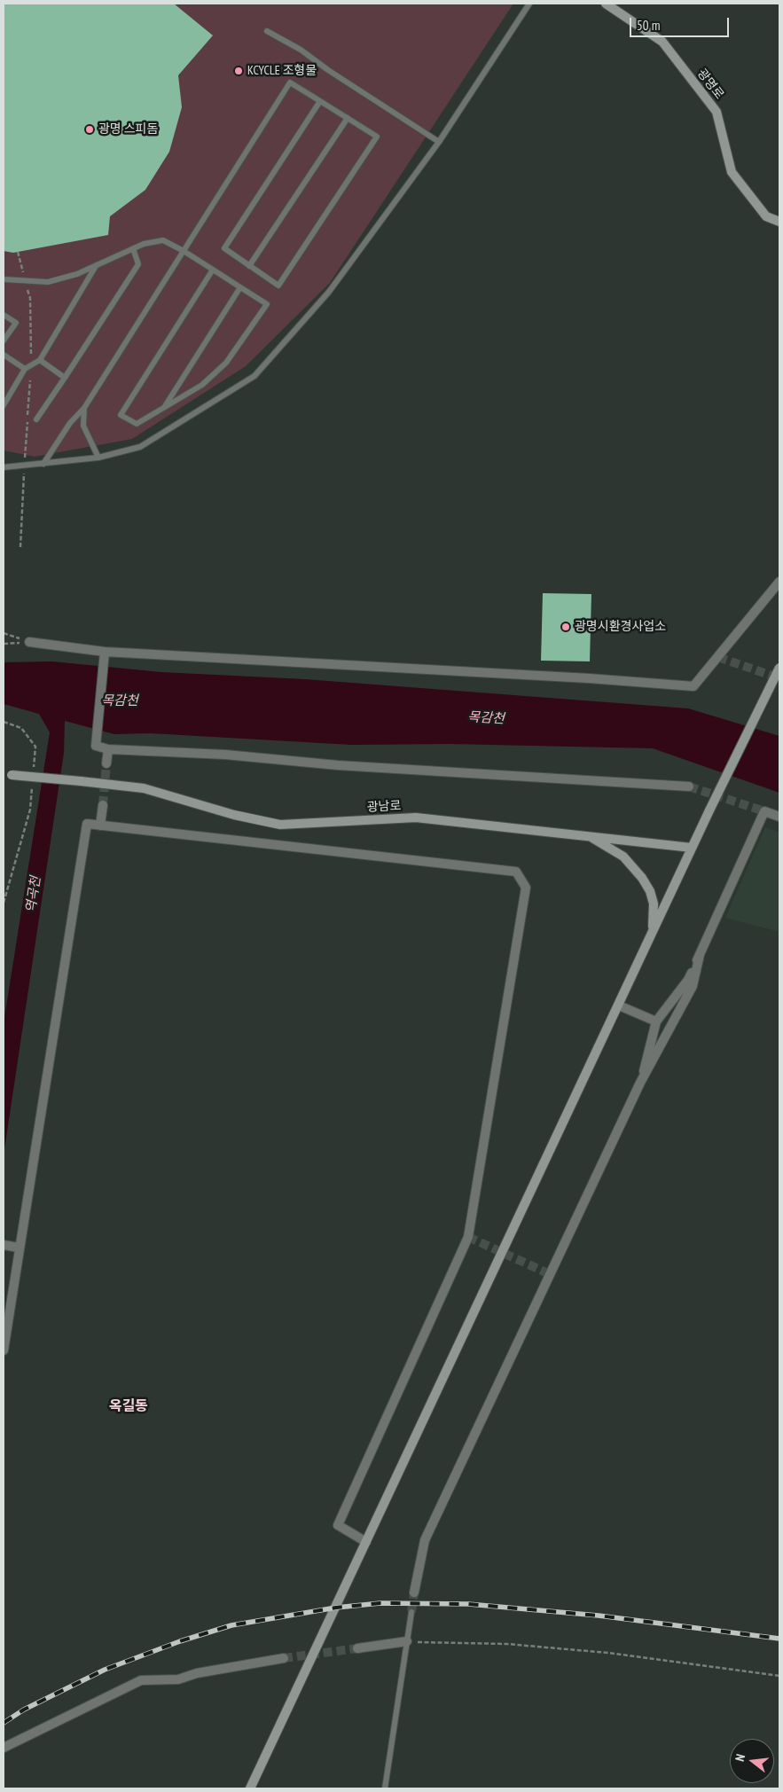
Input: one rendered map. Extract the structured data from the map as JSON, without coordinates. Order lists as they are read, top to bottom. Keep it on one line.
{"streets":{"main road":["광명로","광남로"]},"districts":["옥길동"],"water":["목감천","역곡천"],"places":["KCYCLE 조형물","광명 스피돔","광명시환경사업소"],"scale_bar":"50 m","north":"left"}
